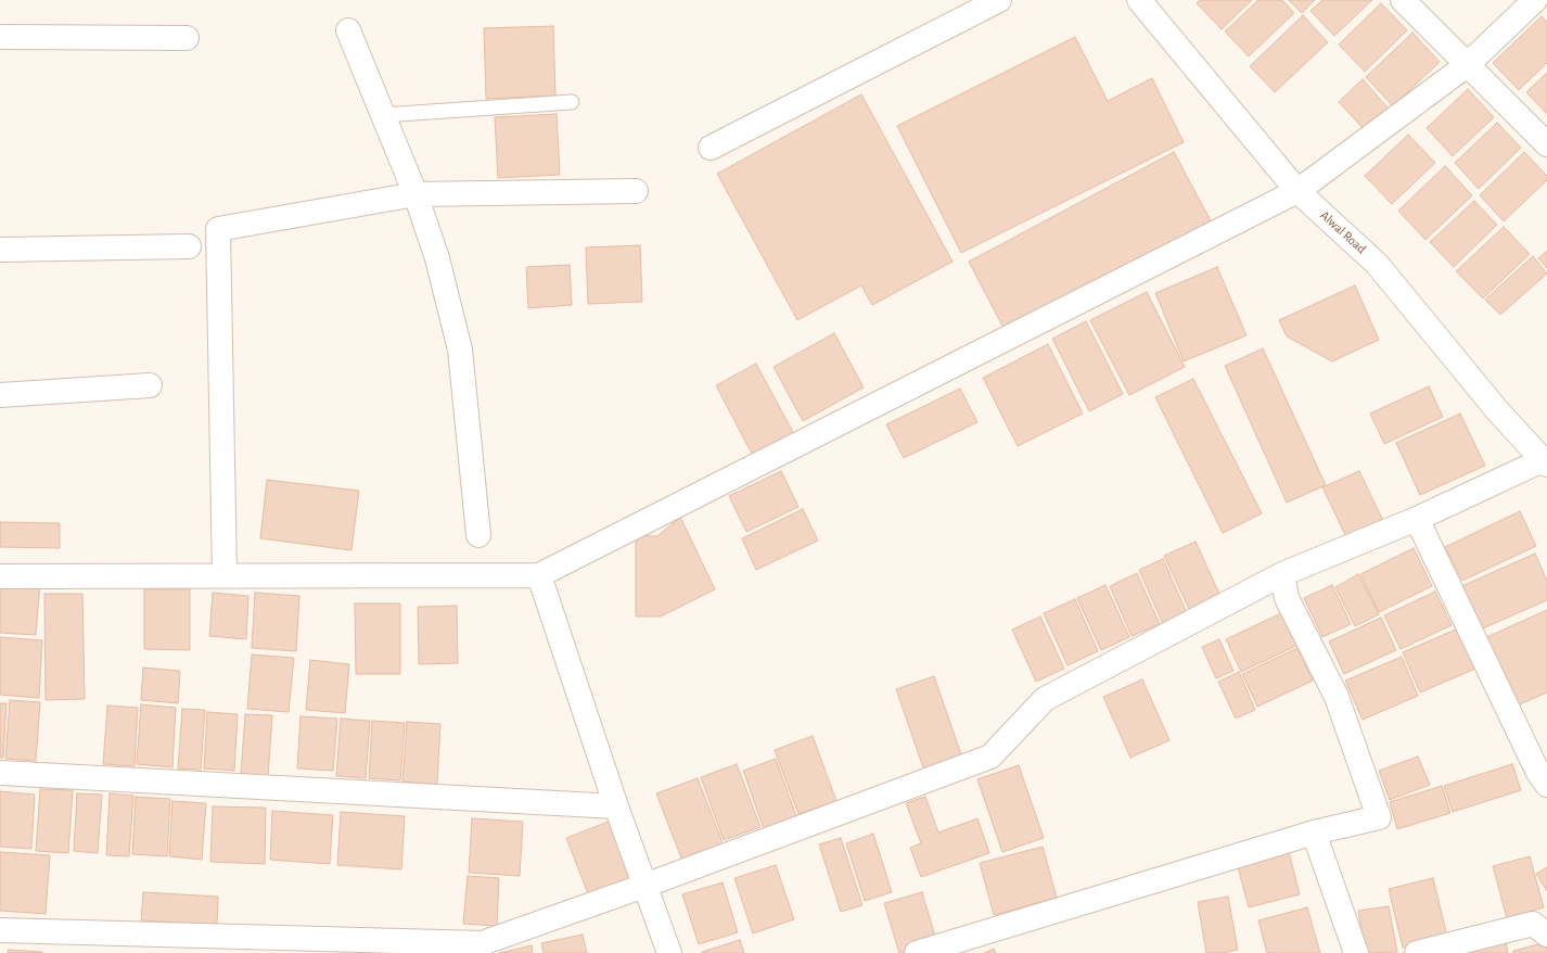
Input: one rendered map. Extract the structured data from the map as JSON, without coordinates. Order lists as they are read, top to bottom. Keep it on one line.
{"streets":{"street":["Alwal Road"]}}
